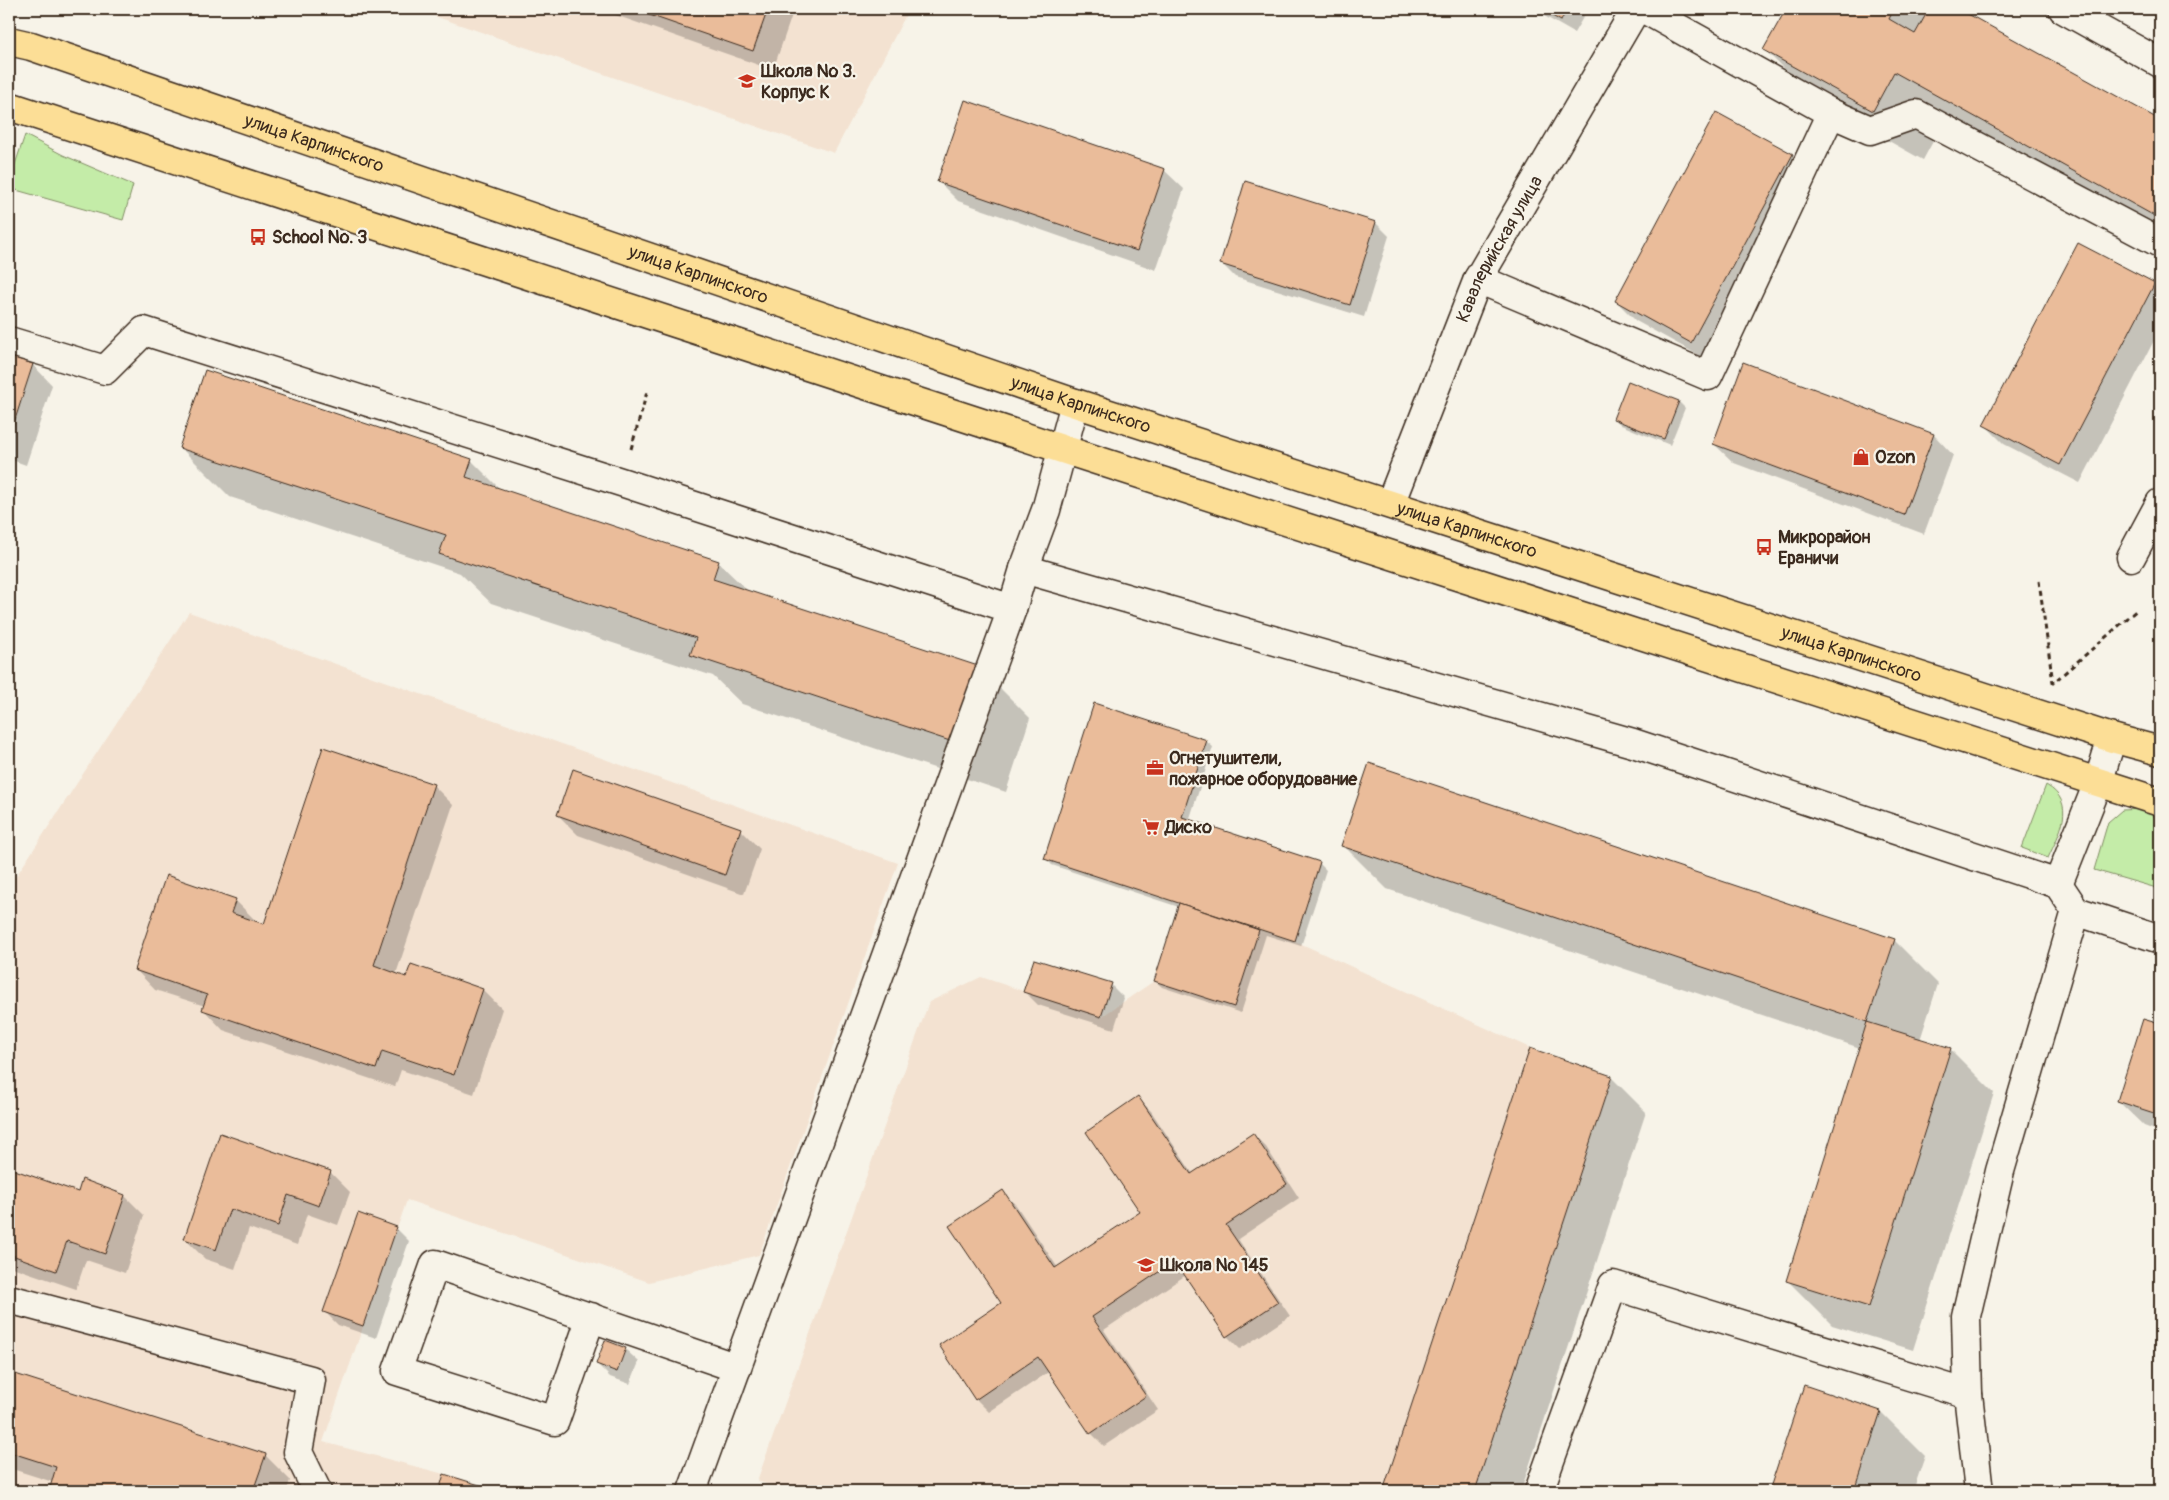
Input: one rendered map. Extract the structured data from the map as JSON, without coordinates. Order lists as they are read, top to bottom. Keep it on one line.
{"streets":{"main road":["улица Карпинского"],"street":["Кавалерийская улица"]},"crossings":[["улица Карпинского","Кавалерийская улица"]],"places":{"school or university":["Школа № 3. Корпус К","Школа № 145"],"bus stop":["School No. 3","Микрорайон Ераничи"],"shop":["Ozon"],"office":["Огнетушители, пожарное оборудование"],"supermarket":["Диско"]}}
